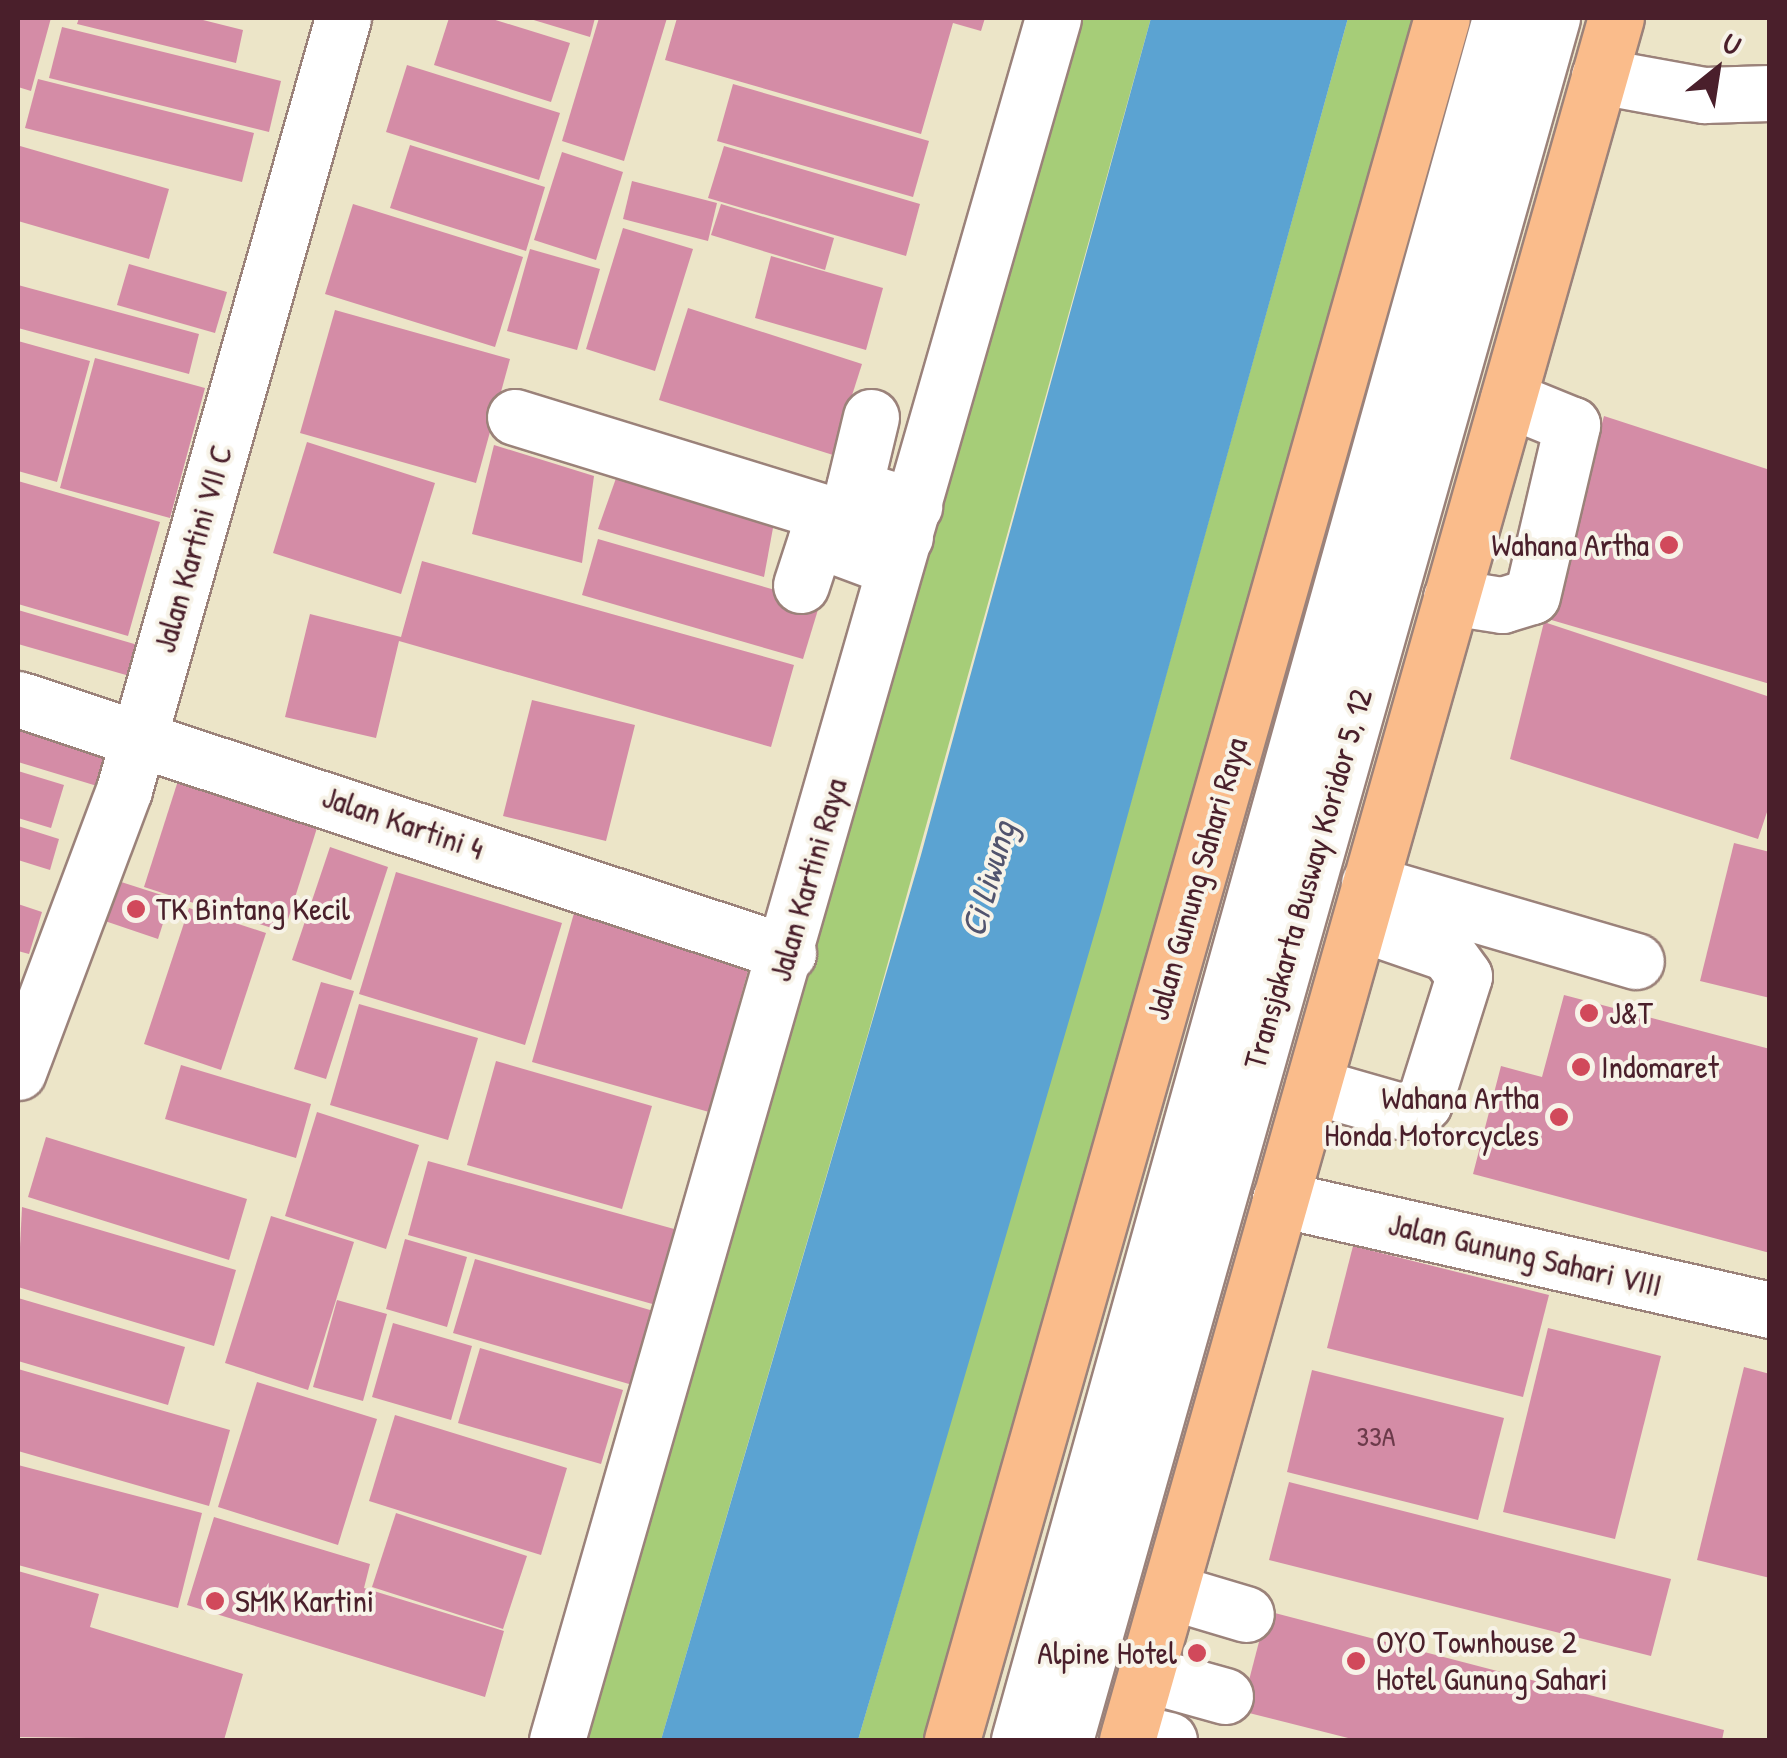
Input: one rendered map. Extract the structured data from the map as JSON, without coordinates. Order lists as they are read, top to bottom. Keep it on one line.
{"streets":{"main road":["Jalan Gunung Sahari Raya"],"street":["Jalan Kartini VII C","Jalan Kartini 4","Transjakarta Busway Koridor 5, 12","Jalan Kartini Raya","Jalan Gunung Sahari VIII"]},"crossings":[["Jalan Kartini VII C","Jalan Kartini 4"],["Jalan Kartini 4","Jalan Kartini Raya"]],"water":["Ci Liwung"],"places":["Wahana Artha","TK Bintang Kecil","J&T","Indomaret","Wahana Artha Honda Motorcycles","SMK Kartini","Alpine Hotel","OYO Townhouse 2 Hotel Gunung Sahari"],"house_numbers":["33A"],"north":"top right"}
